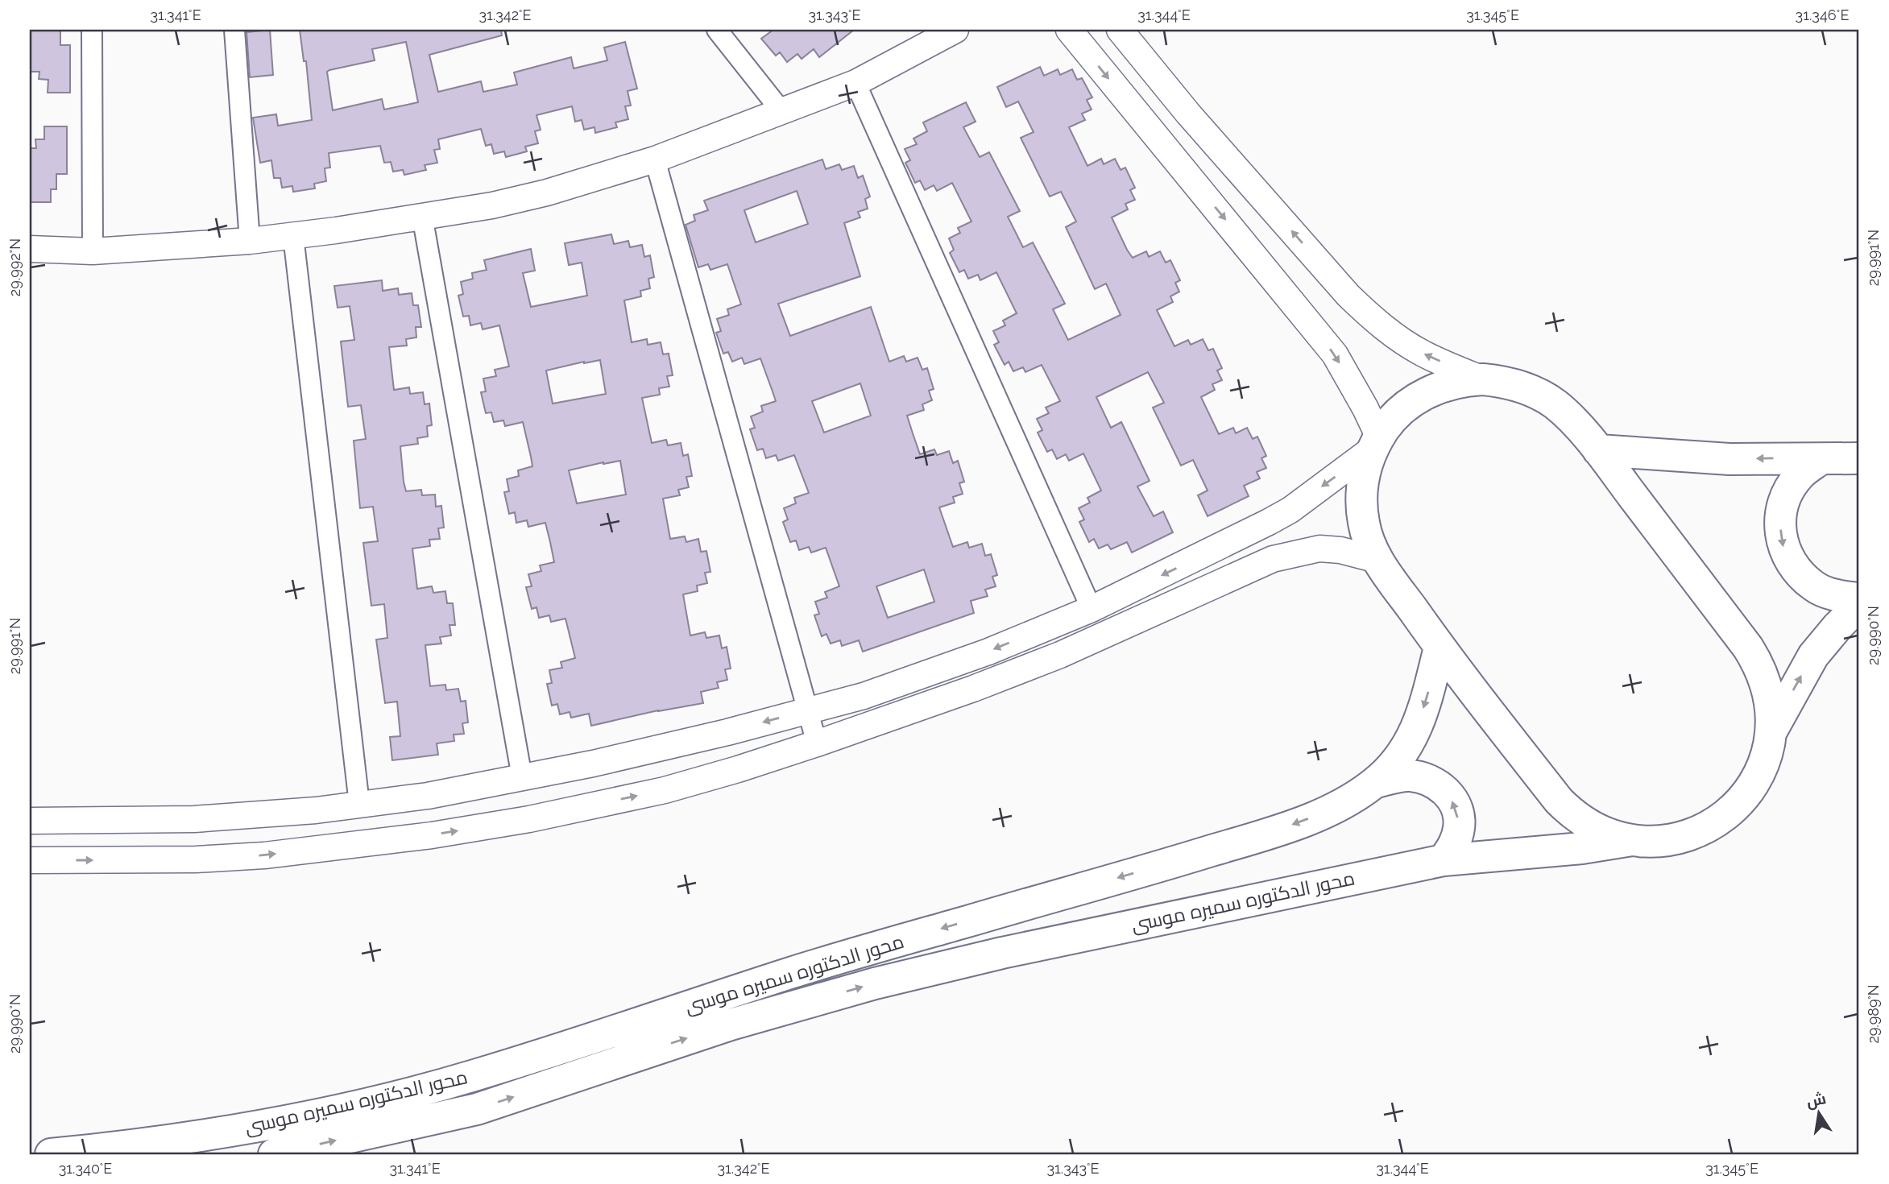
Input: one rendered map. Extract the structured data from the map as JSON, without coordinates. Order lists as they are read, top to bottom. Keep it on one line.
{"streets":{"main road":["محور الدكتوره سميره موسى"]},"north":"top","coordinates":["31.341°E","31.342°E","31.343°E","31.344°E","31.345°E","31.346°E","29.991°N","29.992°N","29.990°N","29.989°N","31.340°E"]}
